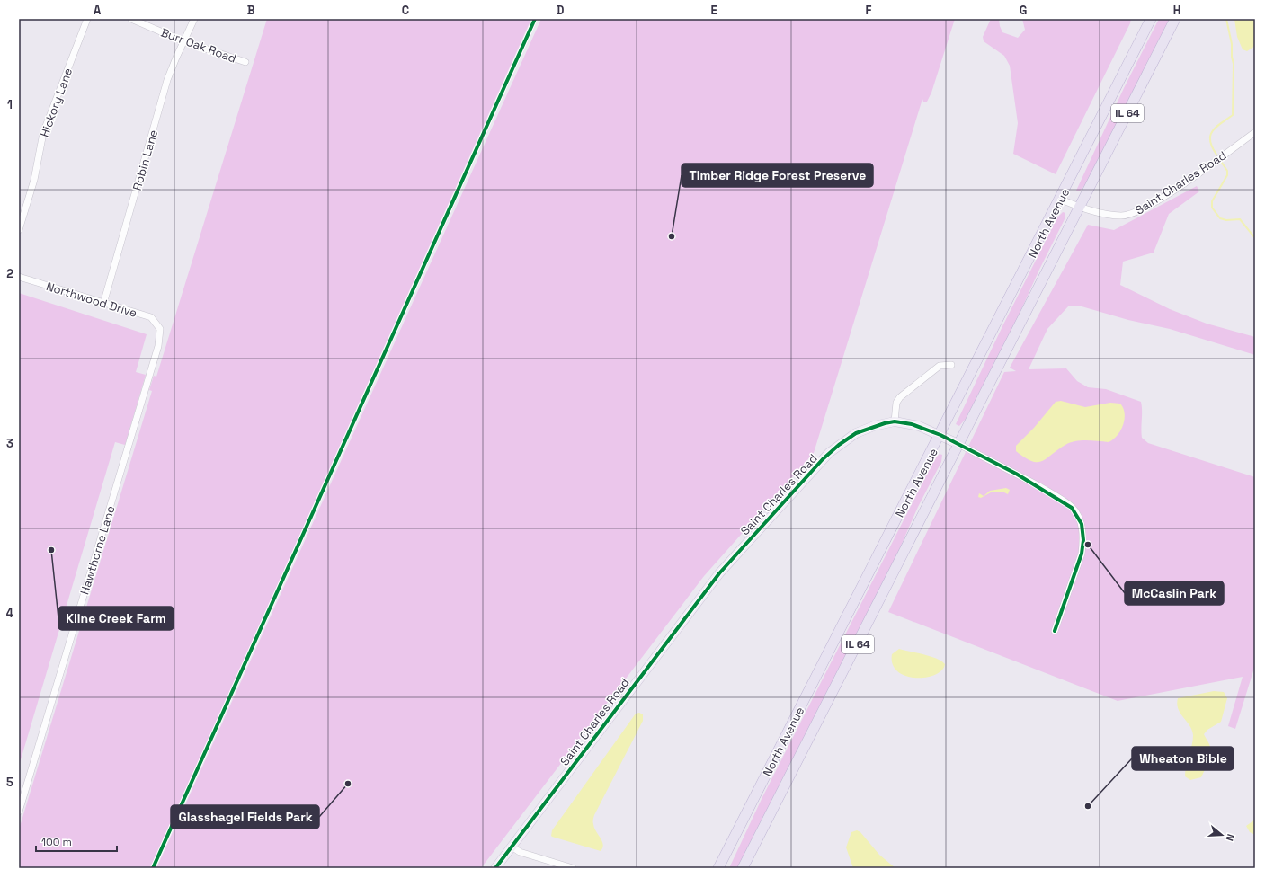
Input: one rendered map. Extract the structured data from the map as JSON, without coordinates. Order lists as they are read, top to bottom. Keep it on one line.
{"streets":{"main road":["IL 64","North Avenue"],"street":["Burr Oak Road","Hickory Lane","Robin Lane","Saint Charles Road","Northwood Drive","Hawthorne Lane"]},"crossings":[["Burr Oak Road","Robin Lane"],["Robin Lane","Northwood Drive"],["Saint Charles Road","North Avenue"],["Northwood Drive","Hawthorne Lane"]],"places":["Timber Ridge Forest Preserve","McCaslin Park","Kline Creek Farm","Glasshagel Fields Park","Wheaton Bible"],"scale_bar":"100 m","north":"right","grid":{"columns":["A","B","C","D","E","F","G","H"],"rows":["1","2","3","4","5"]}}
